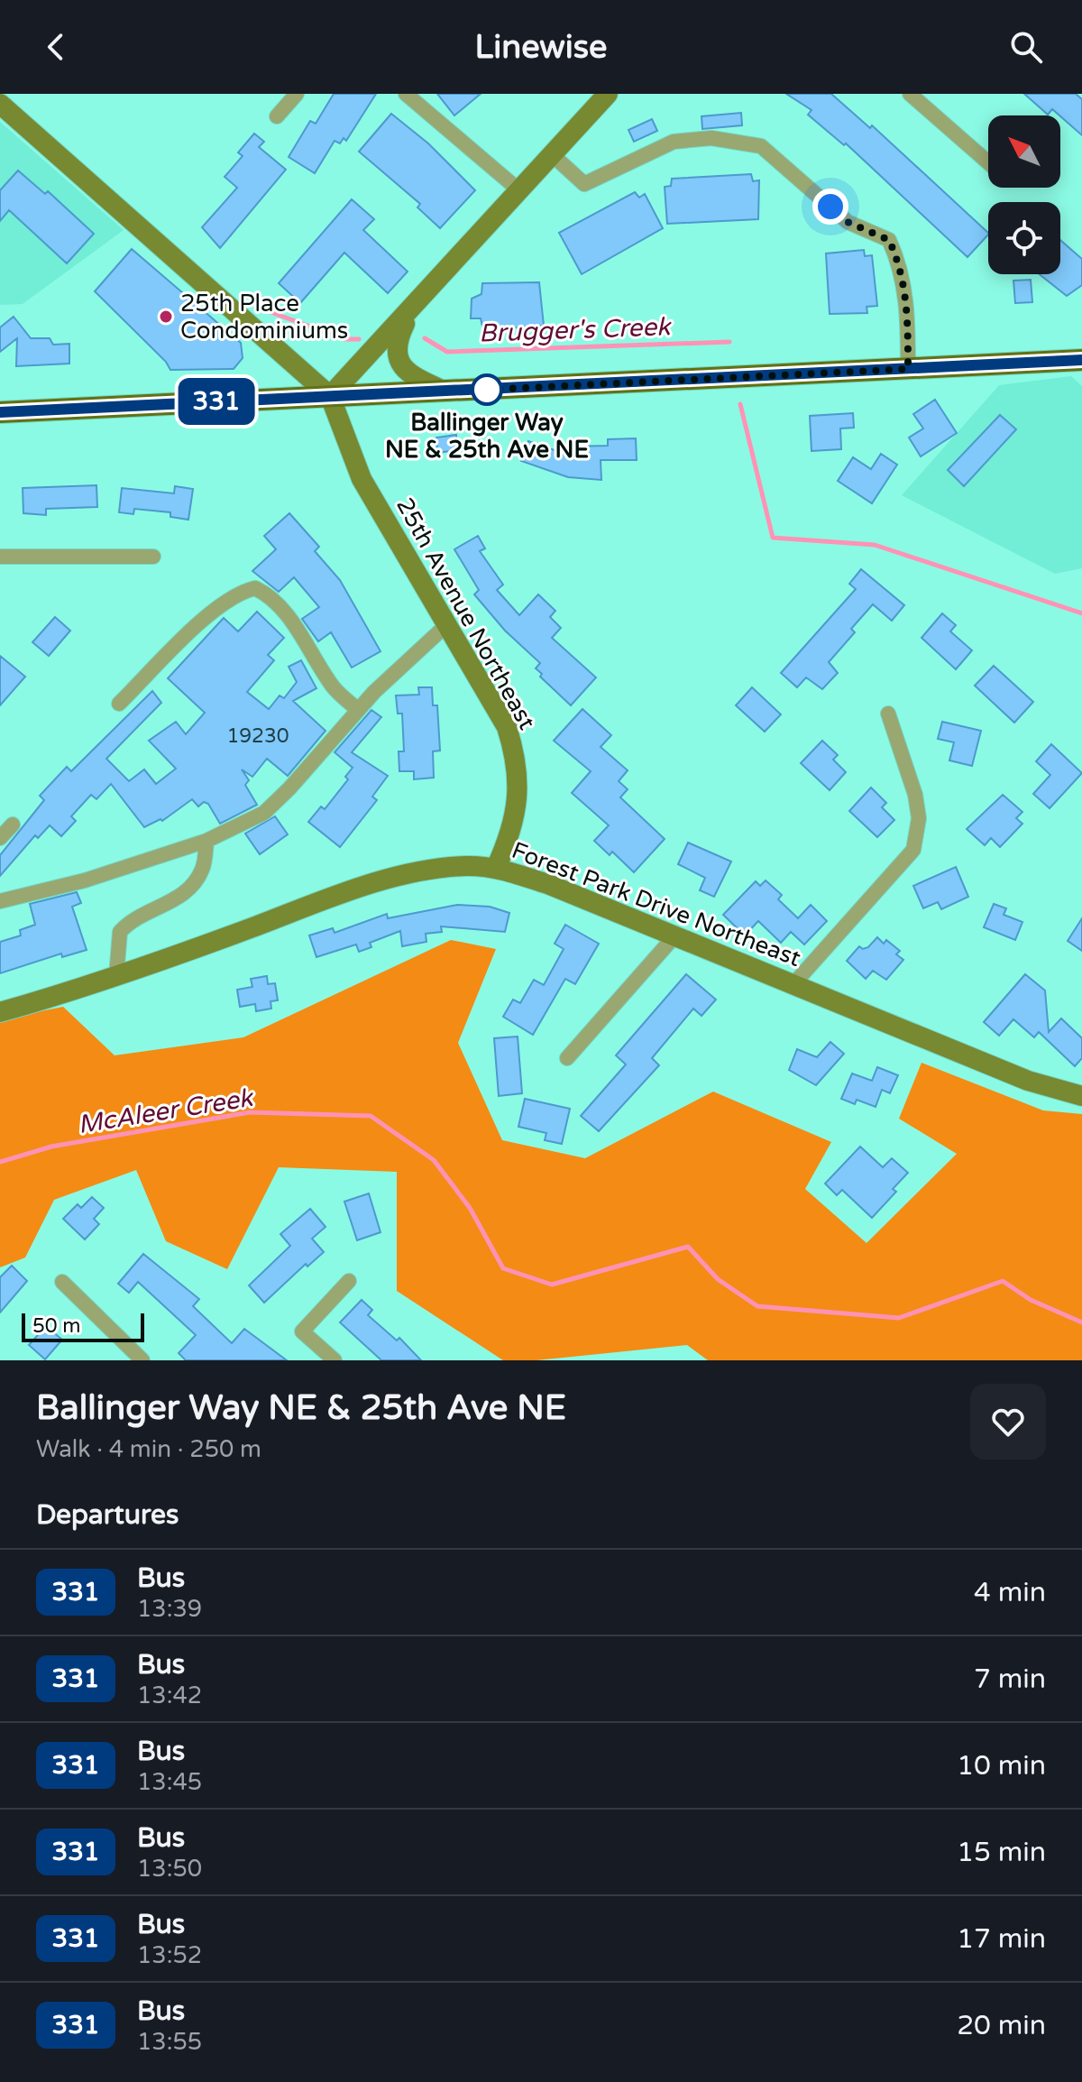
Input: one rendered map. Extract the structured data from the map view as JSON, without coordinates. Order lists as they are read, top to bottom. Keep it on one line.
{"streets":{"street":["25th Avenue Northeast","Forest Park Drive Northeast"]},"crossings":[["25th Avenue Northeast","Forest Park Drive Northeast"]],"water":["Brugger's Creek","McAleer Creek"],"places":["25th Place Condominiums","Ballinger Way NE & 25th Ave NE"],"lines":["bus line 331"],"house_numbers":["19230"],"scale_bar":"50 m","north":"top left","page":{"header":"Linewise","on_map":"331","scale":"50 m","heading":[["Ballinger Way NE & 25th Ave NE","Walk · 4 min · 250 m"],"Departures"],"list":[{"mark":"331","name":"Bus","note":"13:39","value":"4 min"},{"mark":"331","name":"Bus","note":"13:42","value":"7 min"},{"mark":"331","name":"Bus","note":"13:45","value":"10 min"},{"mark":"331","name":"Bus","note":"13:50","value":"15 min"},{"mark":"331","name":"Bus","note":"13:52","value":"17 min"},{"mark":"331","name":"Bus","note":"13:55","value":"20 min"}]}}
